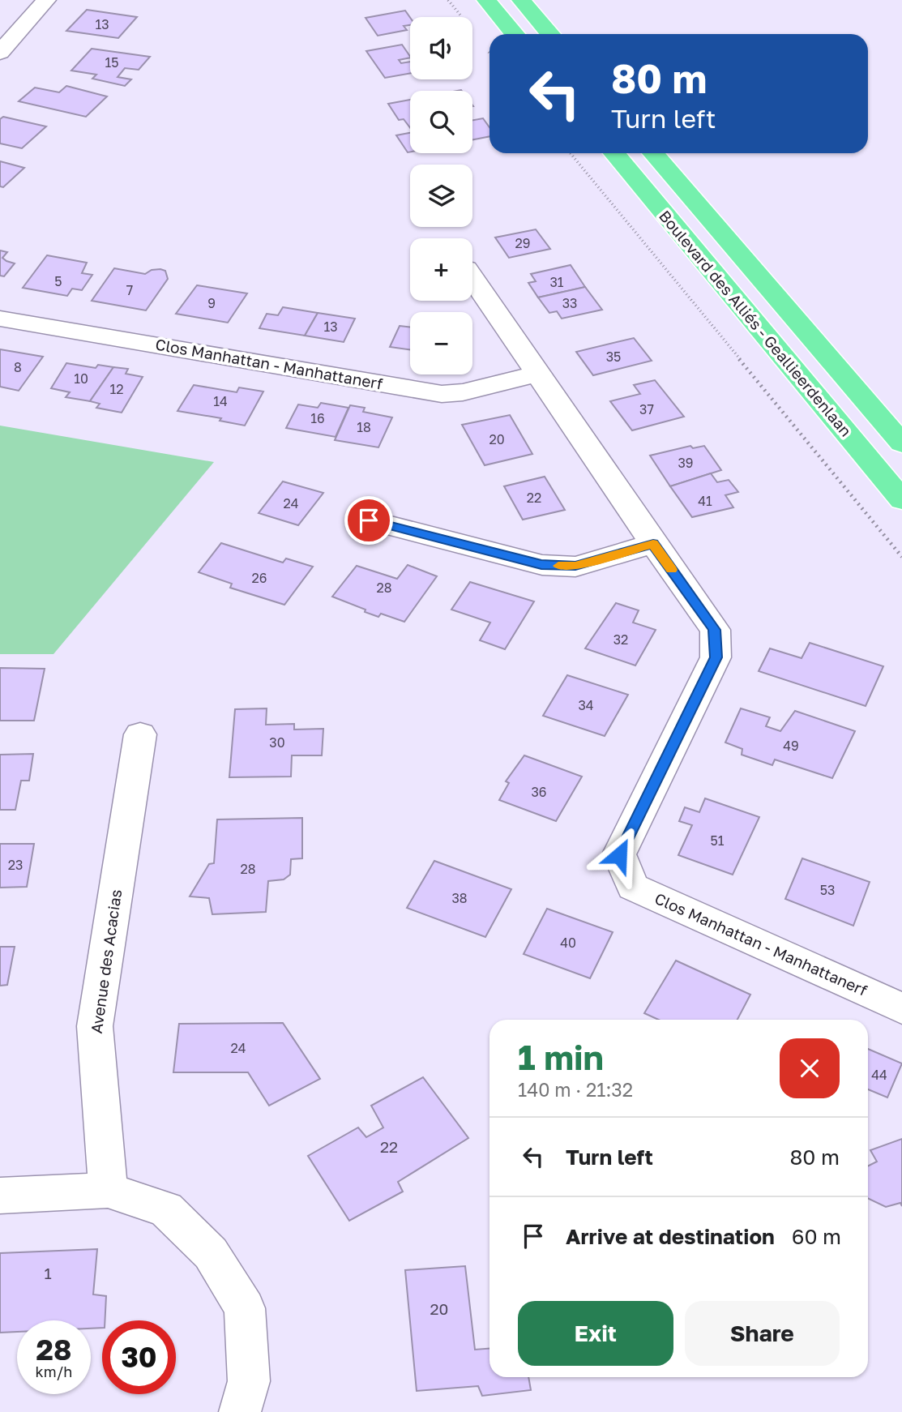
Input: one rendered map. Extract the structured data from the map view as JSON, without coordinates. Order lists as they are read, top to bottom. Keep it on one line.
{"streets":{"highway":["Boulevard des Alliés - Geallieerdenlaan"],"street":["Clos Manhattan - Manhattanerf","Avenue des Acacias"]},"house_numbers":["13","15","29","5","31","7","9","33","13","35","8","10","12","14","37","16","18","20","39","22","41","24","26","28","32","34","30","49","36","51","23","28","53","38","40","24","44","22","1","20"],"page":{"map_buttons":["+","−"],"turn":["80 m","Turn left"],"heading":["1 min","140 m · 21:32"],"list":[{"name":"Turn left","value":"80 m"},{"name":"Arrive at destination","value":"60 m"}],"buttons":["Exit","Share"],"speed":"28 km/h","limit":"30"}}
